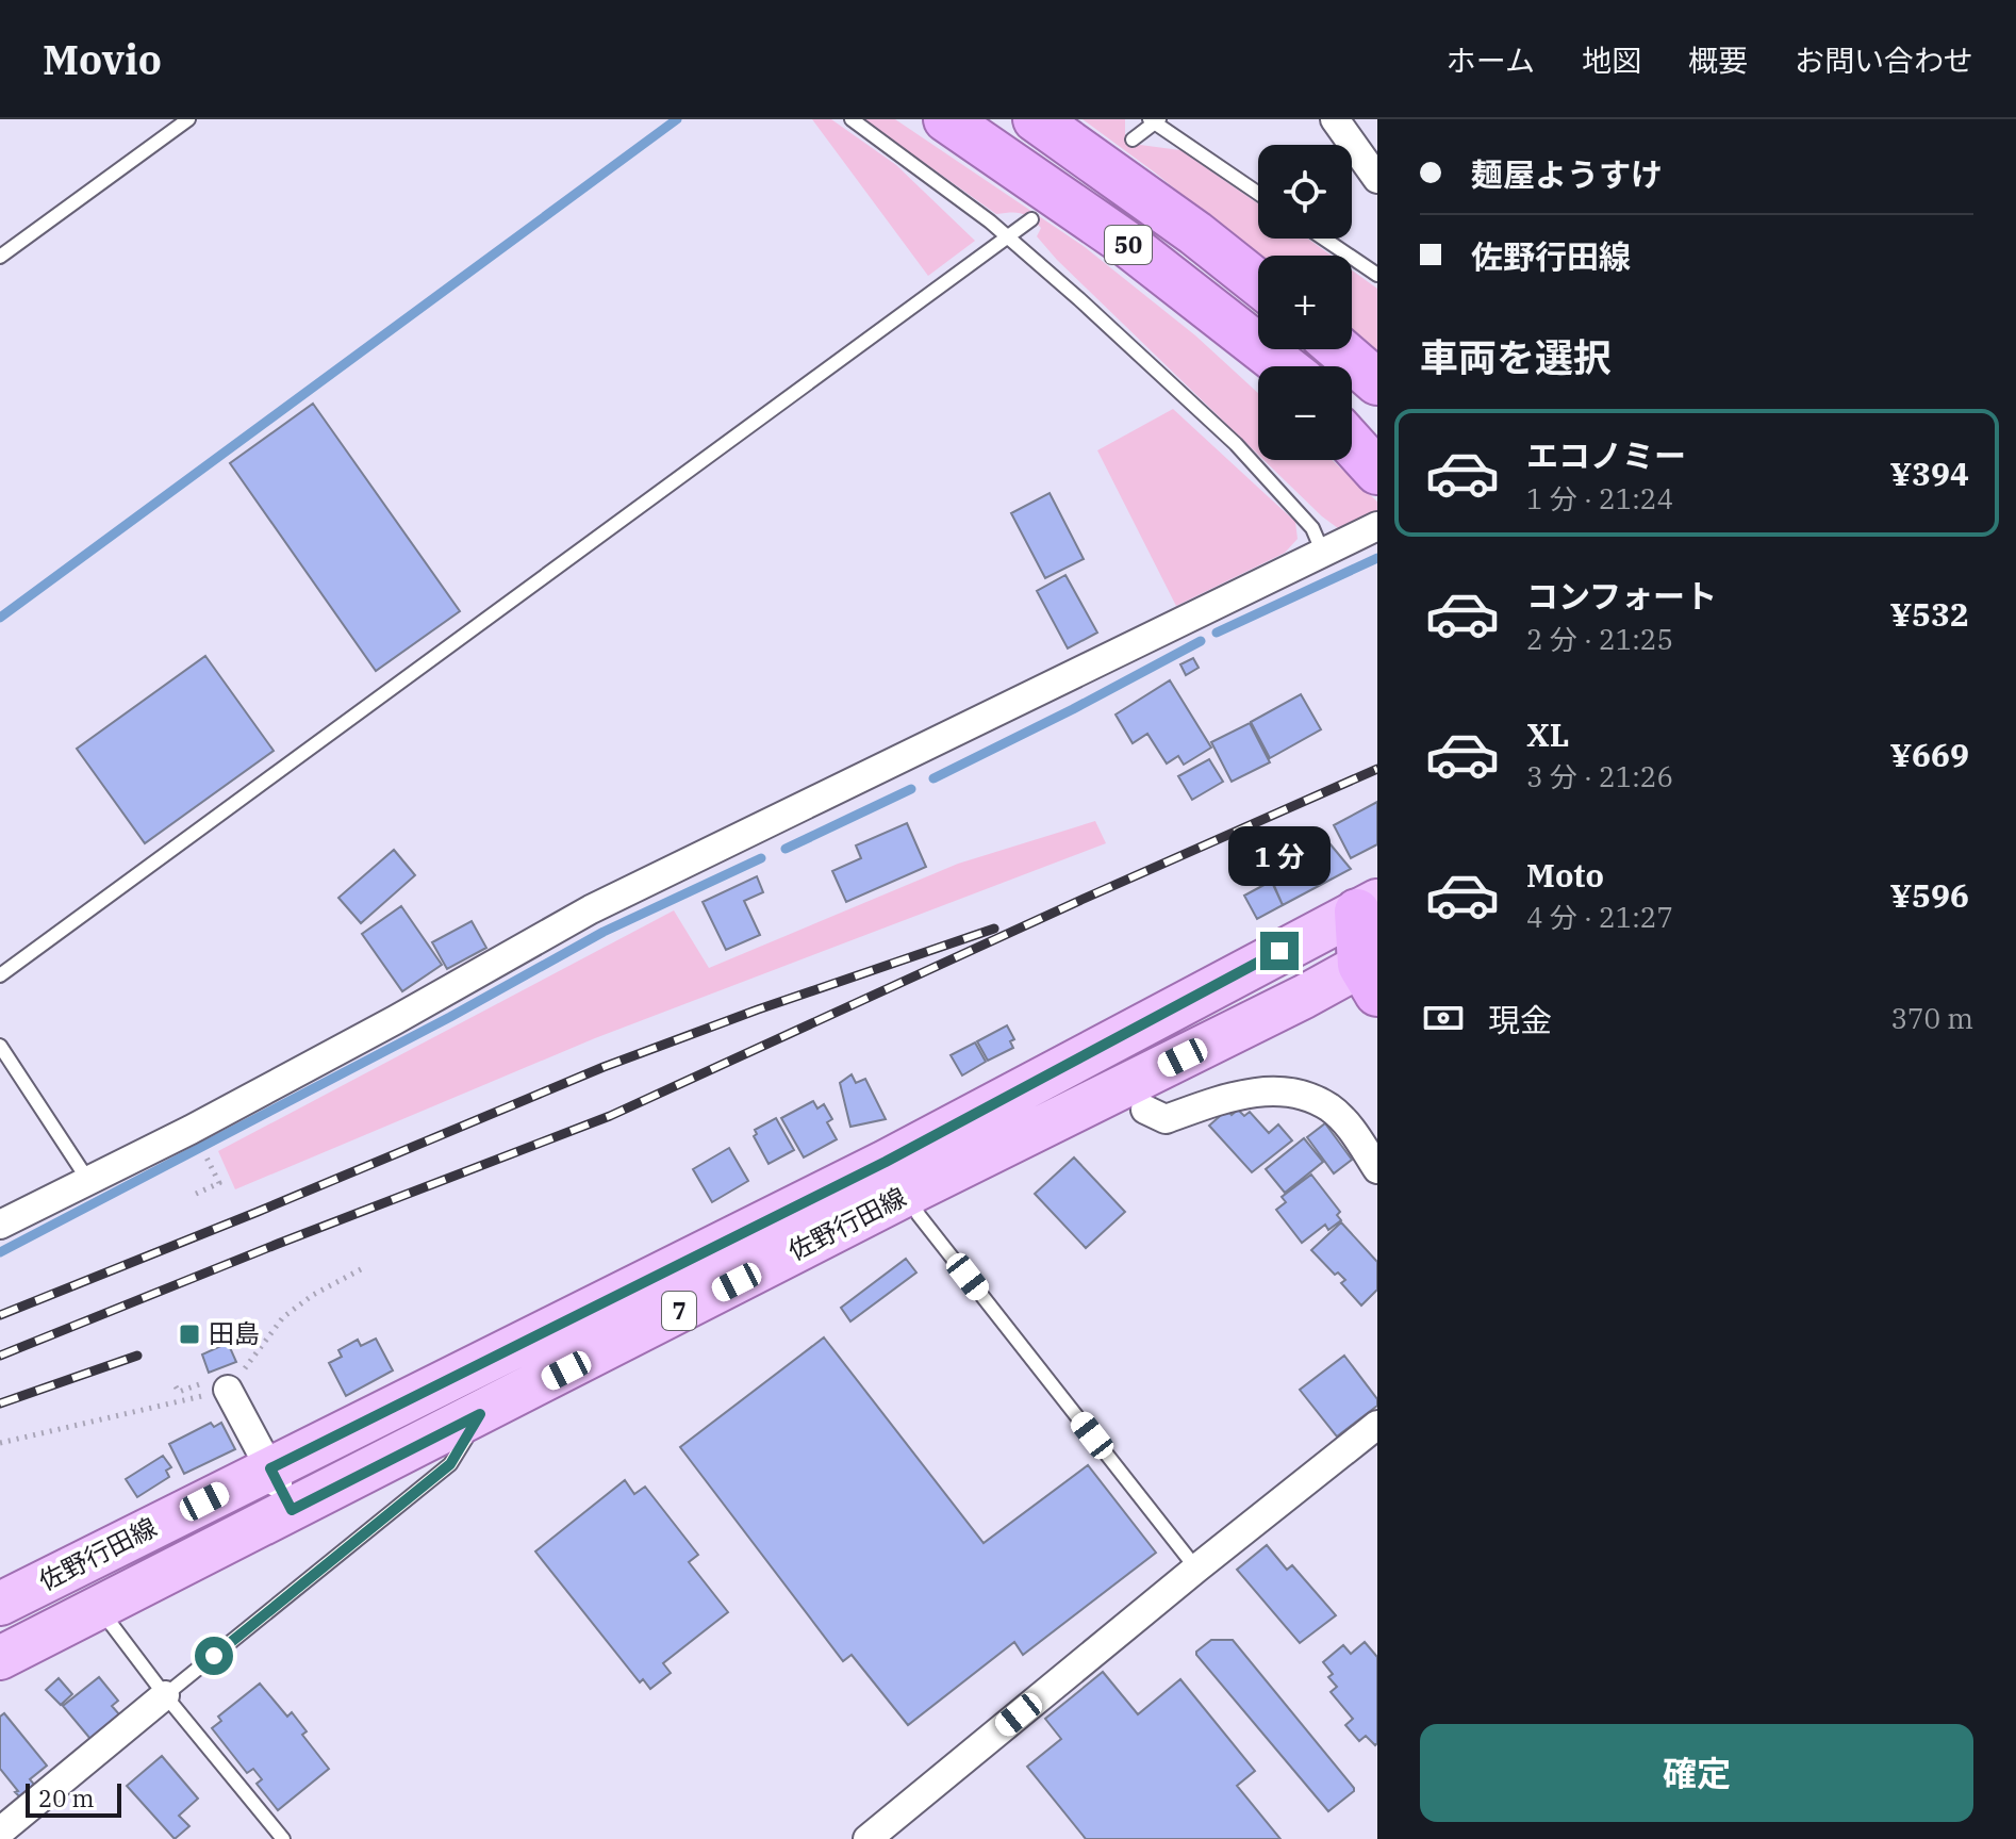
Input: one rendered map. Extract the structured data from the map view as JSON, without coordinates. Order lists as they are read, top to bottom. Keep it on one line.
{"streets":{"highway":["50"],"main road":["佐野行田線","7"]},"places":{"transit":["田島"]},"scale_bar":"20 m","page":{"header":"Movio","nav":["ホーム","地図","概要","お問い合わせ"],"banner":["麺屋ようすけ","佐野行田線"],"map_buttons":["+","−"],"heading":"車両を選択","list":[{"name":"エコノミー","note":"1 分 · 21:24","value":"¥394"},{"name":"コンフォート","note":"2 分 · 21:25","value":"¥532"},{"name":"XL","note":"3 分 · 21:26","value":"¥669"},{"name":"Moto","note":"4 分 · 21:27","value":"¥596"}],"bubble":"1 分","pay":["現金","370 m"],"buttons":"確定","scale":"20 m"}}
